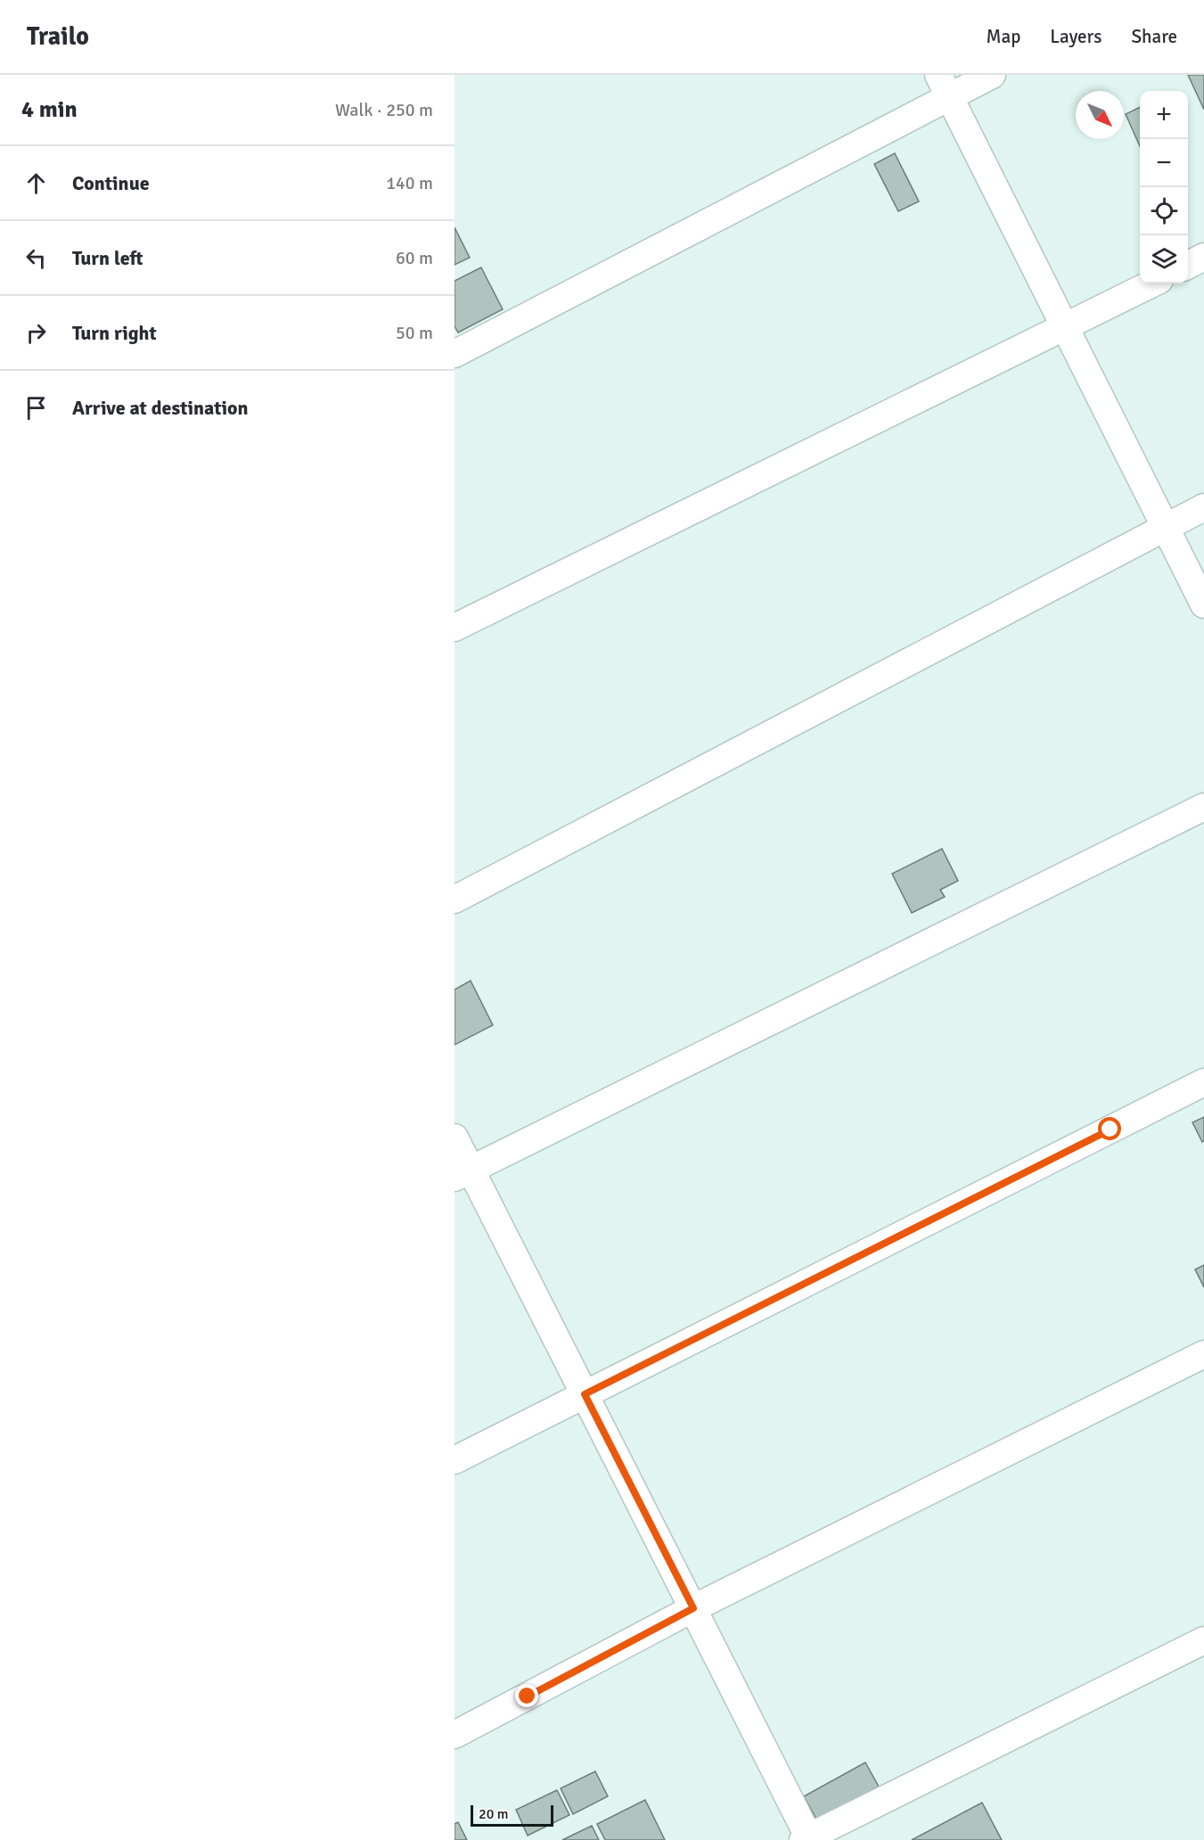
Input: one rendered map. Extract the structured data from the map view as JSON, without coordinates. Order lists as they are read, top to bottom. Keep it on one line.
{"scale_bar":"20 m","north":"bottom right","page":{"header":"Trailo","nav":["Map","Layers","Share"],"heading":["4 min","Walk · 250 m"],"map_buttons":["+","−"],"list":[["Continue","140 m"],["Turn left","60 m"],["Turn right","50 m"],"Arrive at destination"],"scale":"20 m"}}
